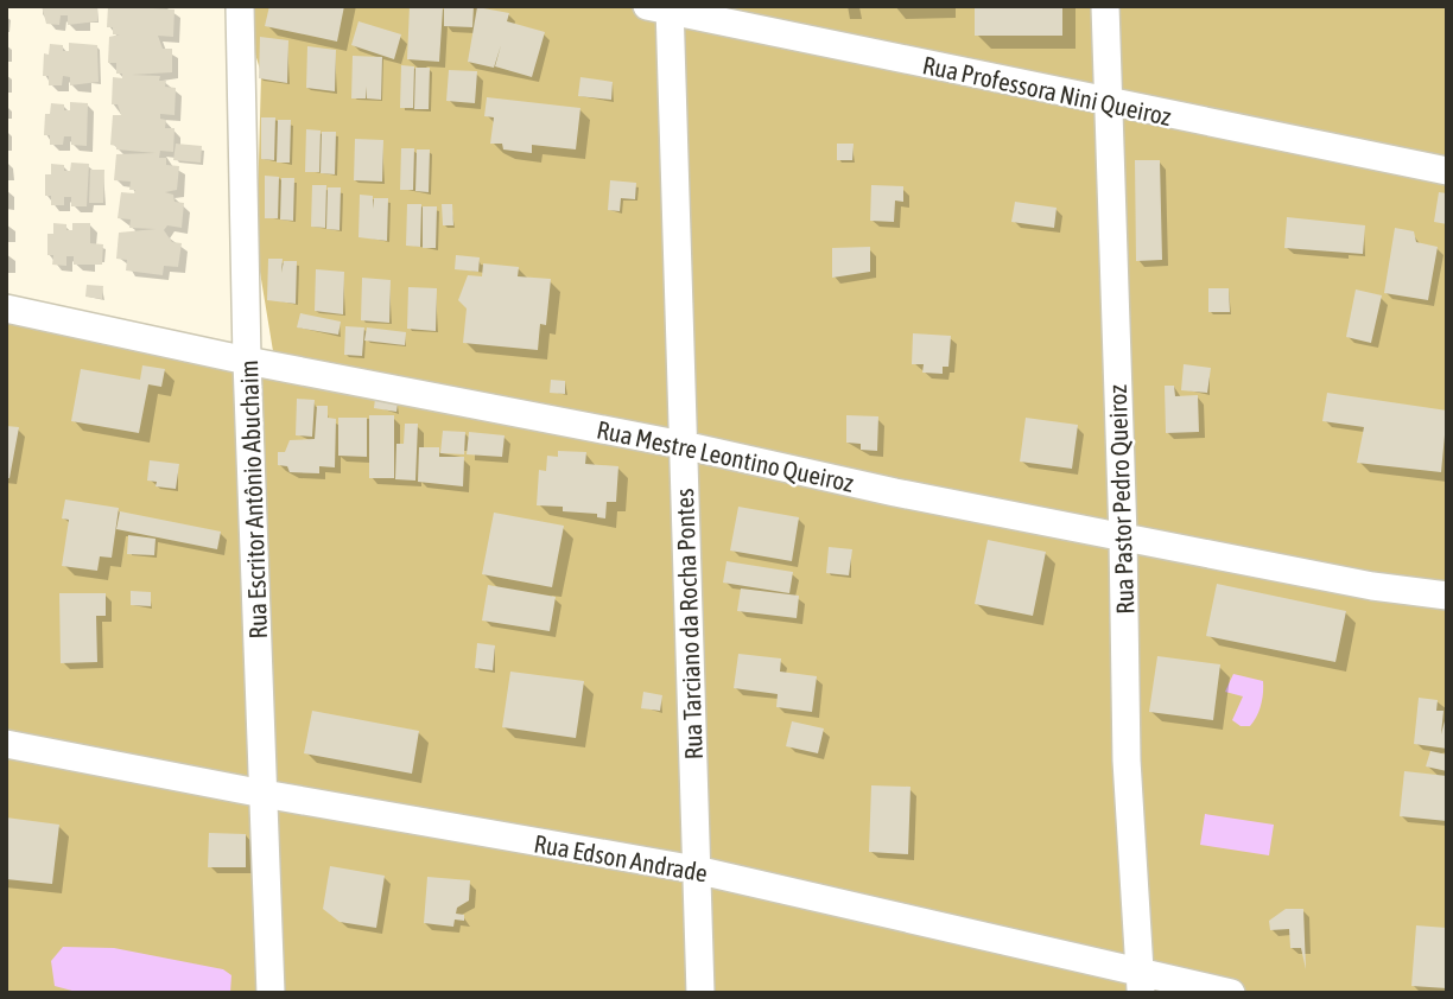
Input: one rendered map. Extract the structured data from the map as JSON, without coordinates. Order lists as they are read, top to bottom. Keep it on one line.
{"streets":{"street":["Rua Professora Nini Queiroz","Rua Mestre Leontino Queiroz","Rua Escritor Antônio Abuchaim","Rua Pastor Pedro Queiroz","Rua Tarciano da Rocha Pontes","Rua Edson Andrade"]},"crossings":[["Rua Professora Nini Queiroz","Rua Pastor Pedro Queiroz"],["Rua Professora Nini Queiroz","Rua Tarciano da Rocha Pontes"],["Rua Mestre Leontino Queiroz","Rua Escritor Antônio Abuchaim"],["Rua Mestre Leontino Queiroz","Rua Pastor Pedro Queiroz"],["Rua Mestre Leontino Queiroz","Rua Tarciano da Rocha Pontes"],["Rua Escritor Antônio Abuchaim","Rua Edson Andrade"],["Rua Pastor Pedro Queiroz","Rua Edson Andrade"],["Rua Tarciano da Rocha Pontes","Rua Edson Andrade"]]}
